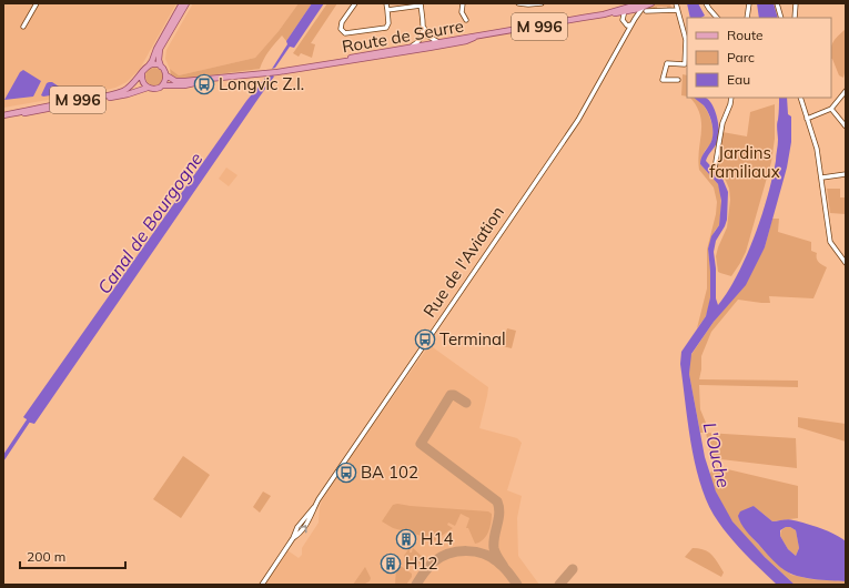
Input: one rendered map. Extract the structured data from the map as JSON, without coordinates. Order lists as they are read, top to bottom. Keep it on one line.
{"streets":{"main road":["M 996","Route de Seurre"],"street":["Rue de l'Aviation"]},"crossings":[["M 996","Route de Seurre"],["M 996","Rue de l'Aviation"],["Route de Seurre","Rue de l'Aviation"]],"water":["Canal de Bourgogne","L'Ouche"],"parks":["Jardins familiaux"],"places":{"bus stop":["Longvic Z.I.","Terminal","BA 102"],"building":["H14","H12"]},"legend":["Route","Parc","Eau"],"scale_bar":"200 m"}
